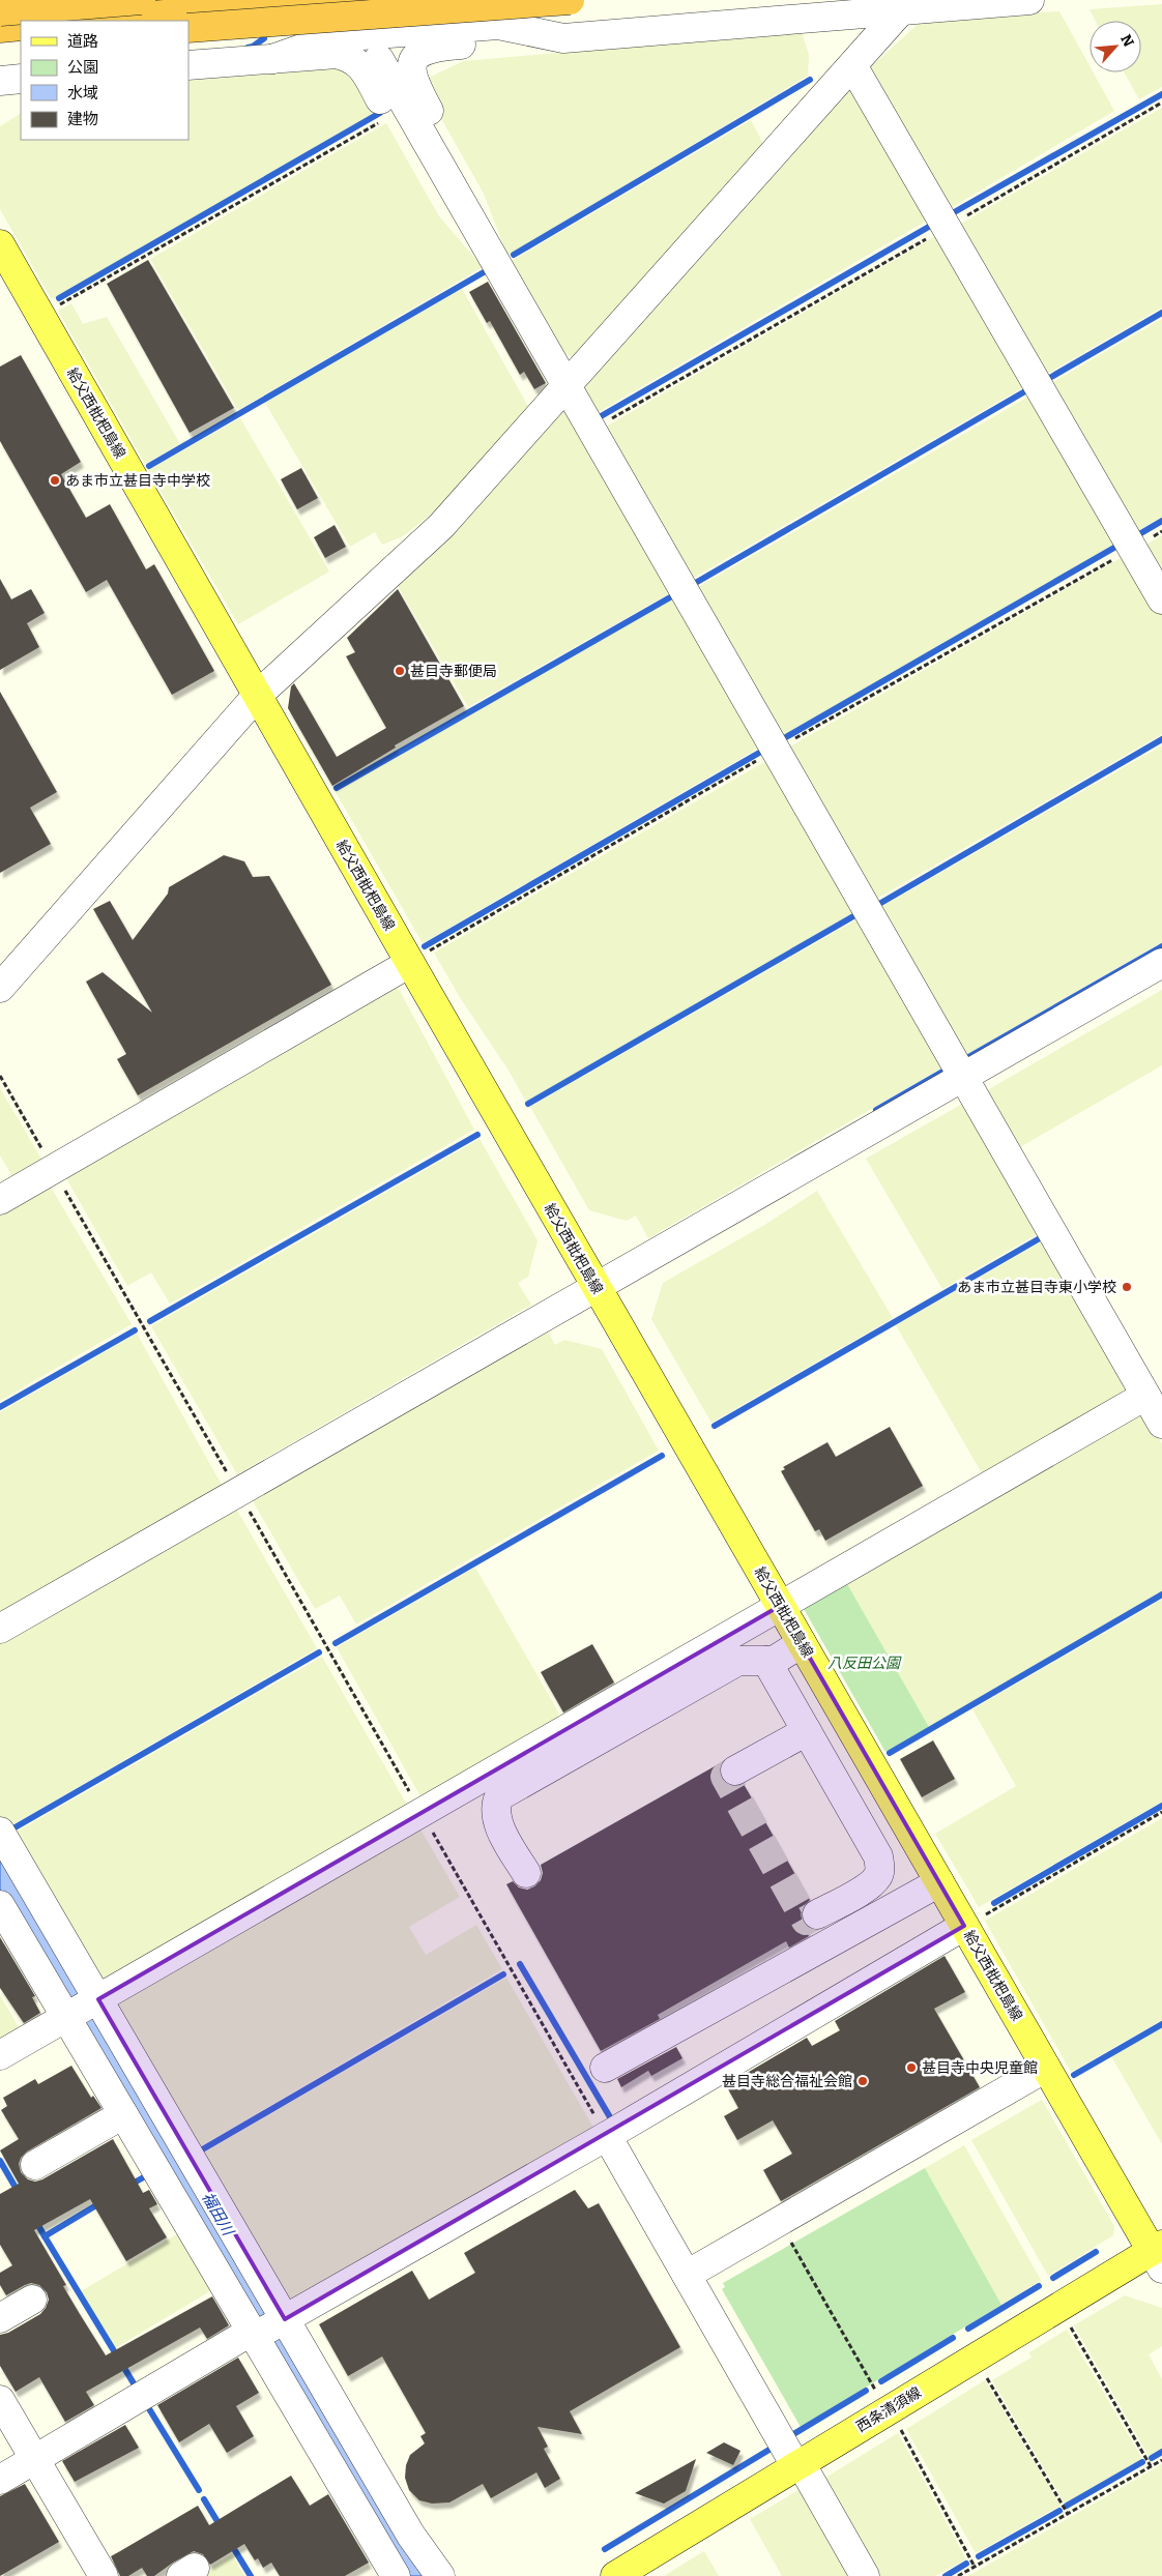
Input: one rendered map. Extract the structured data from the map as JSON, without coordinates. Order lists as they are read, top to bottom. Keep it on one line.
{"streets":{"main road":["給父西枇杷島線","西条清須線"]},"crossings":[["給父西枇杷島線","西条清須線"]],"water":["福田川"],"parks":["八反田公園"],"places":["あま市立甚目寺中学校","甚目寺郵便局","あま市立甚目寺東小学校","甚目寺中央児童館","甚目寺総合福祉会館"],"legend":["道路","公園","水域","建物"],"north":"top right"}
